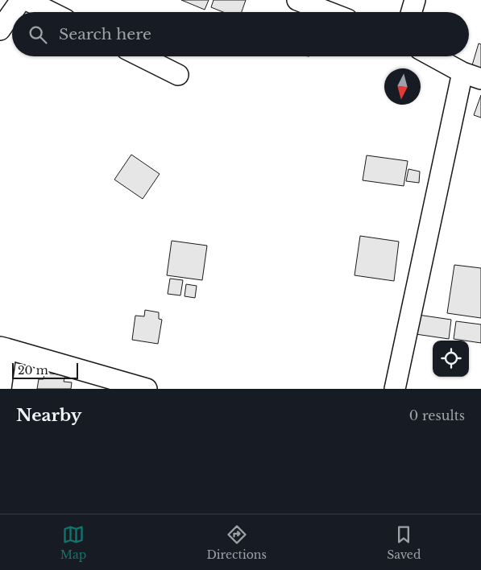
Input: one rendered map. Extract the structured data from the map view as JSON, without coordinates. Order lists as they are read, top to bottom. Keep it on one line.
{"scale_bar":"20 m","north":"bottom","page":{"search":"Search here","scale":"20 m","heading":["Nearby","0 results"],"nav":["Map","Directions","Saved"]}}
